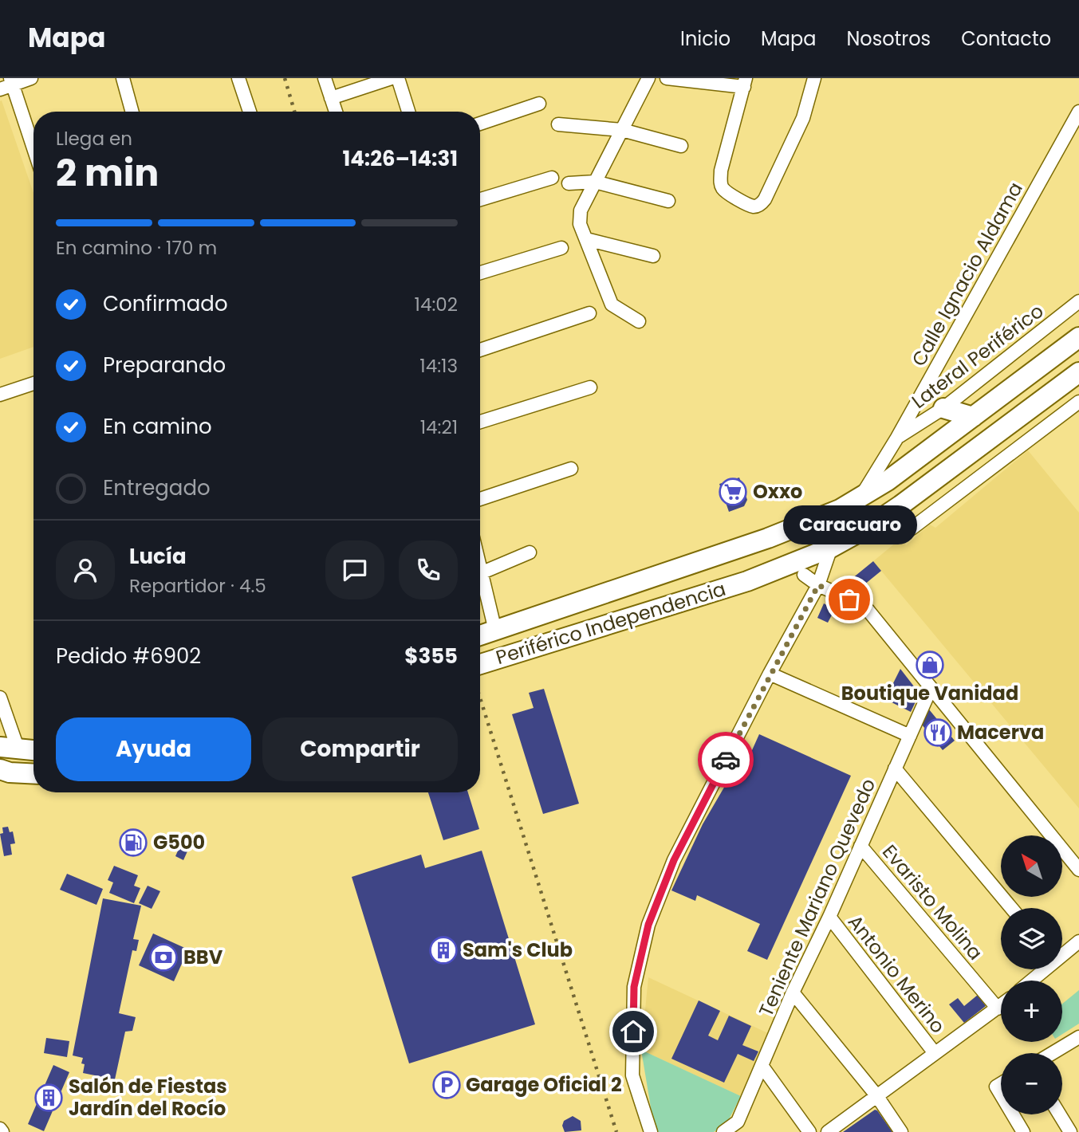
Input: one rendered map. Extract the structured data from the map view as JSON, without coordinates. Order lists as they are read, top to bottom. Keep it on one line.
{"streets":{"highway":["Periférico Independencia"],"street":["Calle Ignacio Aldama","Lateral Periférico","Teniente Mariano Quevedo","Evaristo Molina","Antonio Merino"]},"crossings":[["Calle Ignacio Aldama","Lateral Periférico"],["Teniente Mariano Quevedo","Evaristo Molina"],["Teniente Mariano Quevedo","Antonio Merino"]],"places":{"supermarket":["Oxxo"],"other":["Caracuaro"],"shop":["Boutique Vanidad"],"restaurant":["Macerva"],"fuel station":["G500"],"building":["Sam's Club","Salón de Fiestas Jardín del Rocío"],"bank":["BBV"],"parking":["Garage Oficial 2"]},"north":"top left","page":{"header":"Mapa","nav":["Inicio","Mapa","Nosotros","Contacto"],"heading":["2 min","Llega en","14:26–14:31"],"panel":["Lucía","Repartidor · 4.5","Pedido #6902","$355"],"bar":"En camino · 170 m","list":[["Confirmado","14:02"],["Preparando","14:13"],["En camino","14:21"],"Entregado"],"bubble":"Caracuaro","buttons":["Ayuda","Compartir"],"map_buttons":["+","−"]}}
